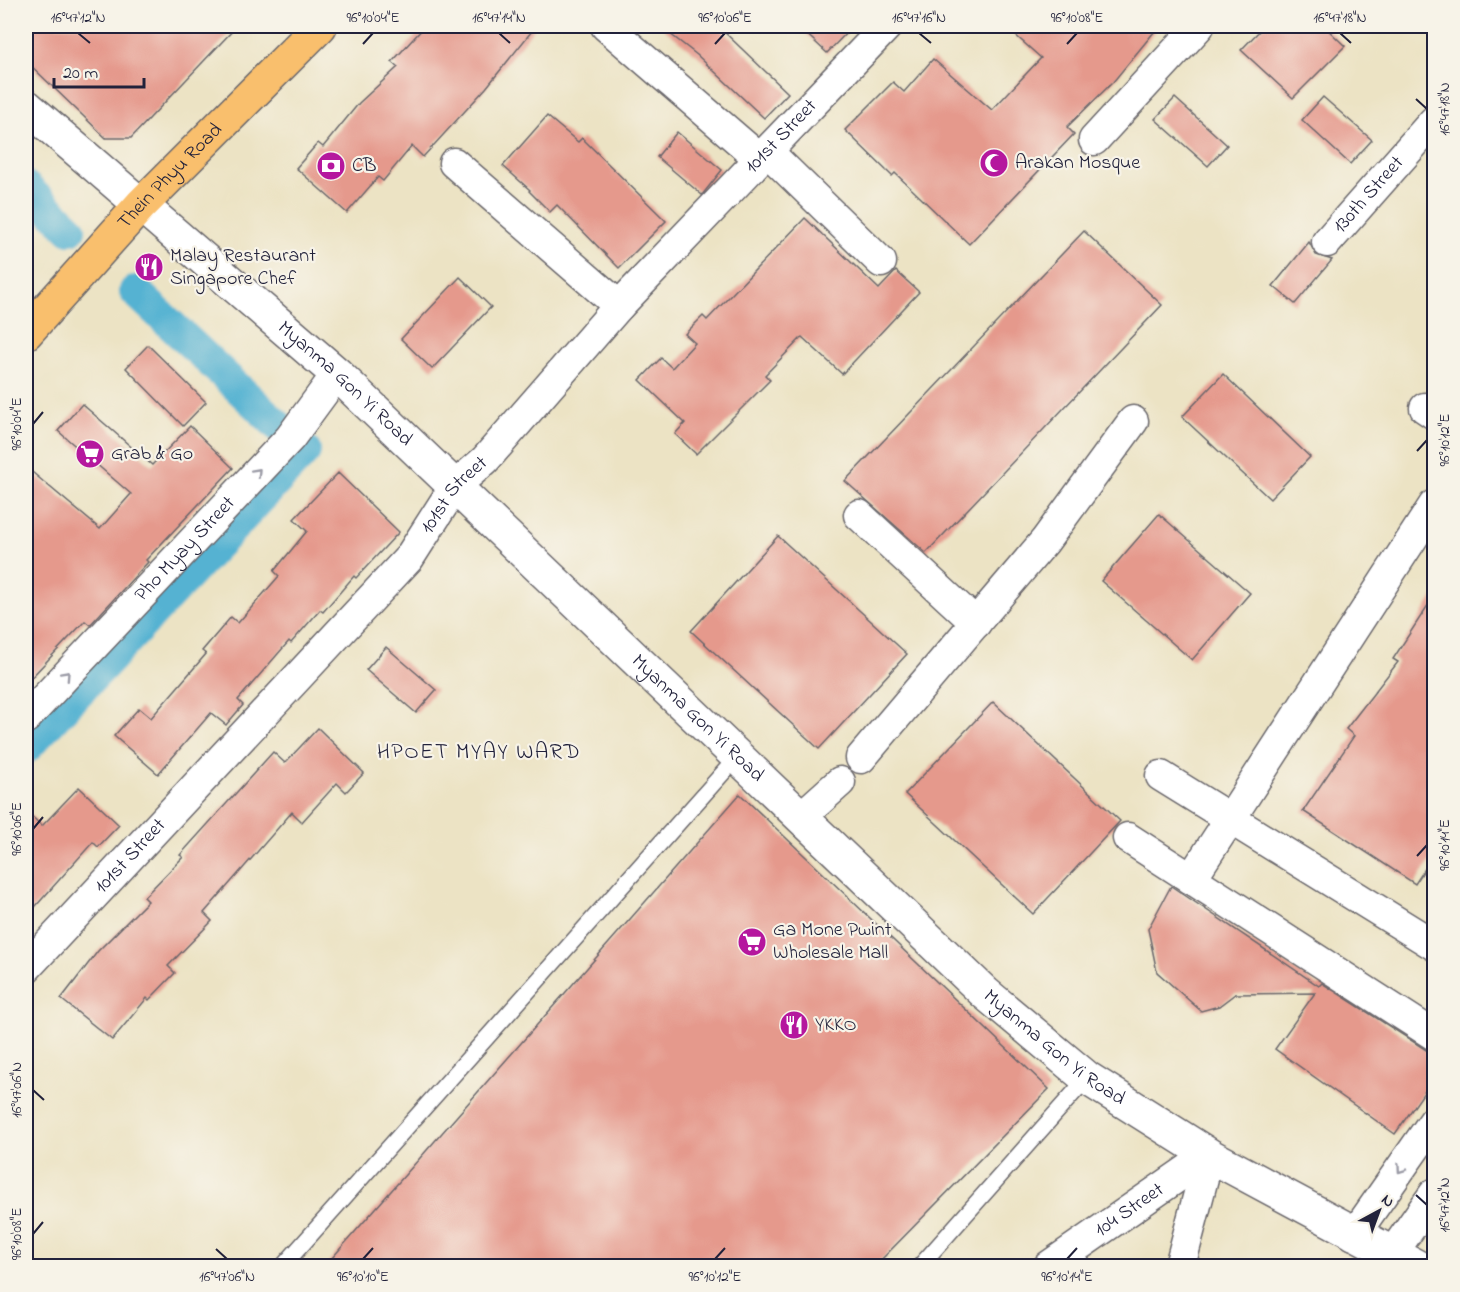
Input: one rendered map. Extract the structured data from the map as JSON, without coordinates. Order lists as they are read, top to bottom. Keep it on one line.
{"streets":{"main road":["Thein Phyu Road"],"street":["101st Street","130th Street","Myanma Gon Yi Road","Pho Myay Street","104 Street"]},"crossings":[["101st Street","Myanma Gon Yi Road"],["Thein Phyu Road","Myanma Gon Yi Road"],["Myanma Gon Yi Road","Pho Myay Street"],["Myanma Gon Yi Road","104 Street"]],"one_way":["Pho Myay Street"],"districts":["HPOET MYAY WARD"],"places":{"mosque":["Arakan Mosque"],"bank":["CB"],"restaurant":["Malay Restaurant Singapore Chef","YKKO"],"supermarket":["Grab & Go","Ga Mone Pwint Wholesale Mall"]},"scale_bar":"20 m","north":"top right","coordinates":["16°47'12\"N","96°10'04\"E","16°47'14\"N","96°10'06\"E","16°47'16\"N","96°10'08\"E","16°47'18\"N","96°10'12\"E","96°10'14\"E","16°47'06\"N","96°10'10\"E"]}
